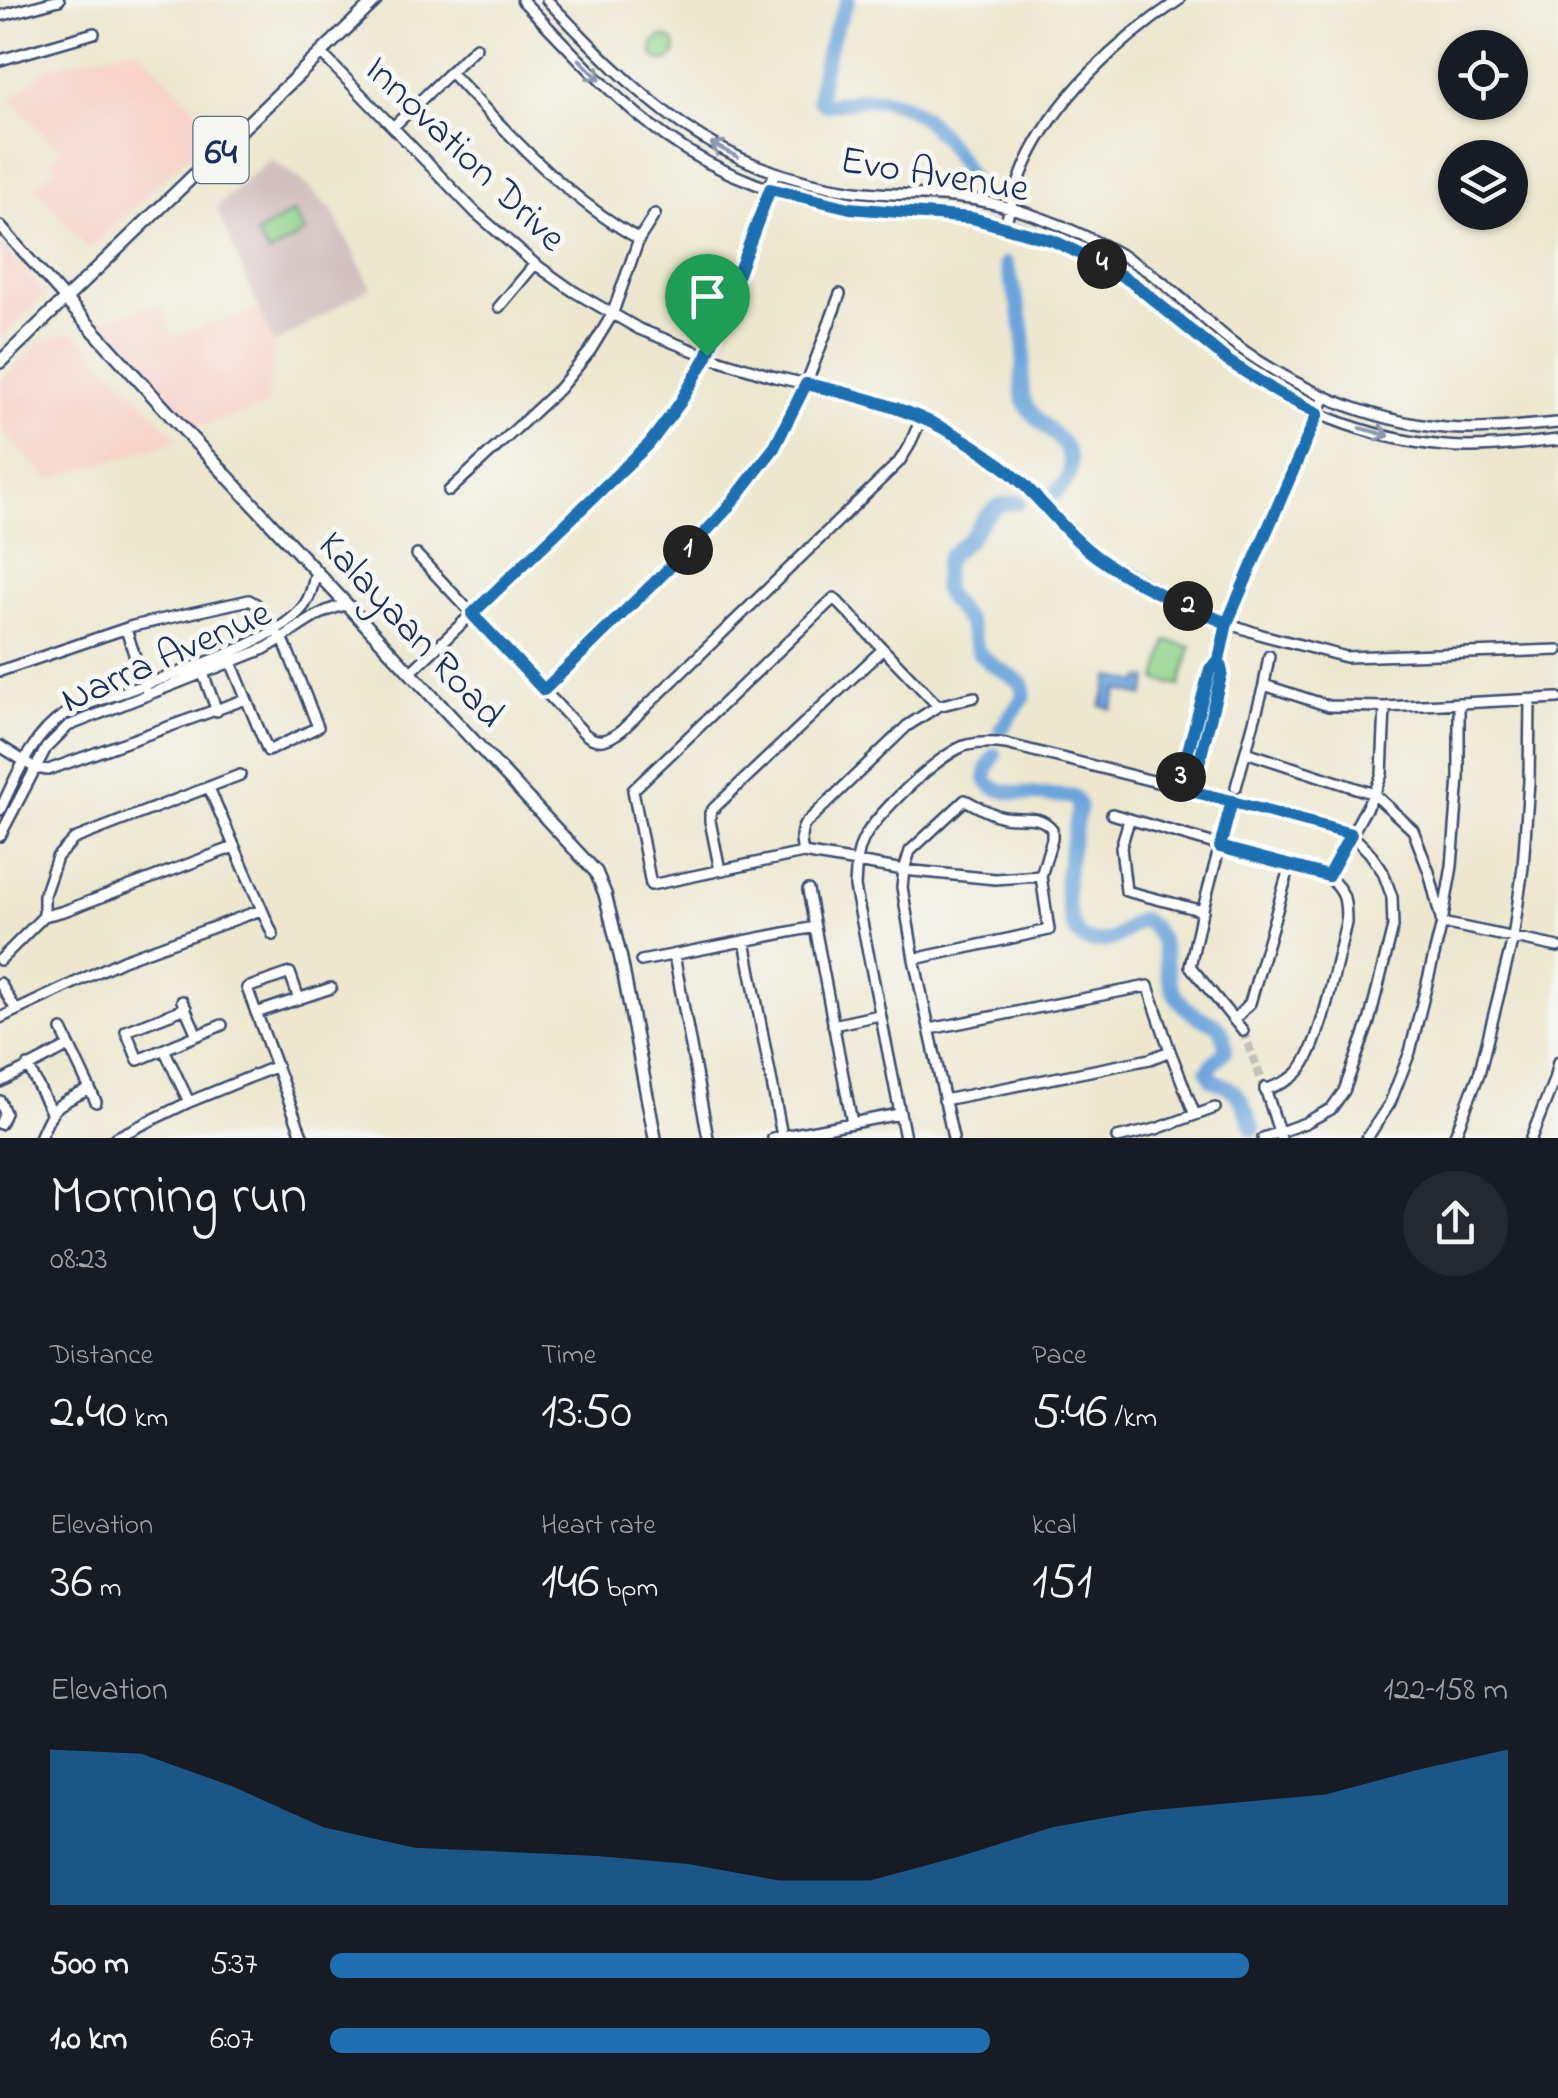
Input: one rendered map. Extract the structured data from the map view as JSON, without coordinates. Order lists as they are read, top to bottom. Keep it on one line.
{"streets":{"main road":["64","Kalayaan Road"],"street":["Innovation Drive","Evo Avenue","Narra Avenue"]},"crossings":[["64","Innovation Drive"],["64","Kalayaan Road"],["Kalayaan Road","Narra Avenue"]],"page":{"pins":["4","1","2","3"],"heading":["Morning run","08:23"],"stats":[["Distance","2.40 km"],["Time","13:50"],["Pace","5:46 /km"],["Elevation","36 m"],["Heart rate","146 bpm"],["kcal","151"]],"chart":["Elevation","122–158 m"],"list":[{"name":"500 m","note":"5:37"},{"name":"1.0 km","note":"6:07"}]}}
